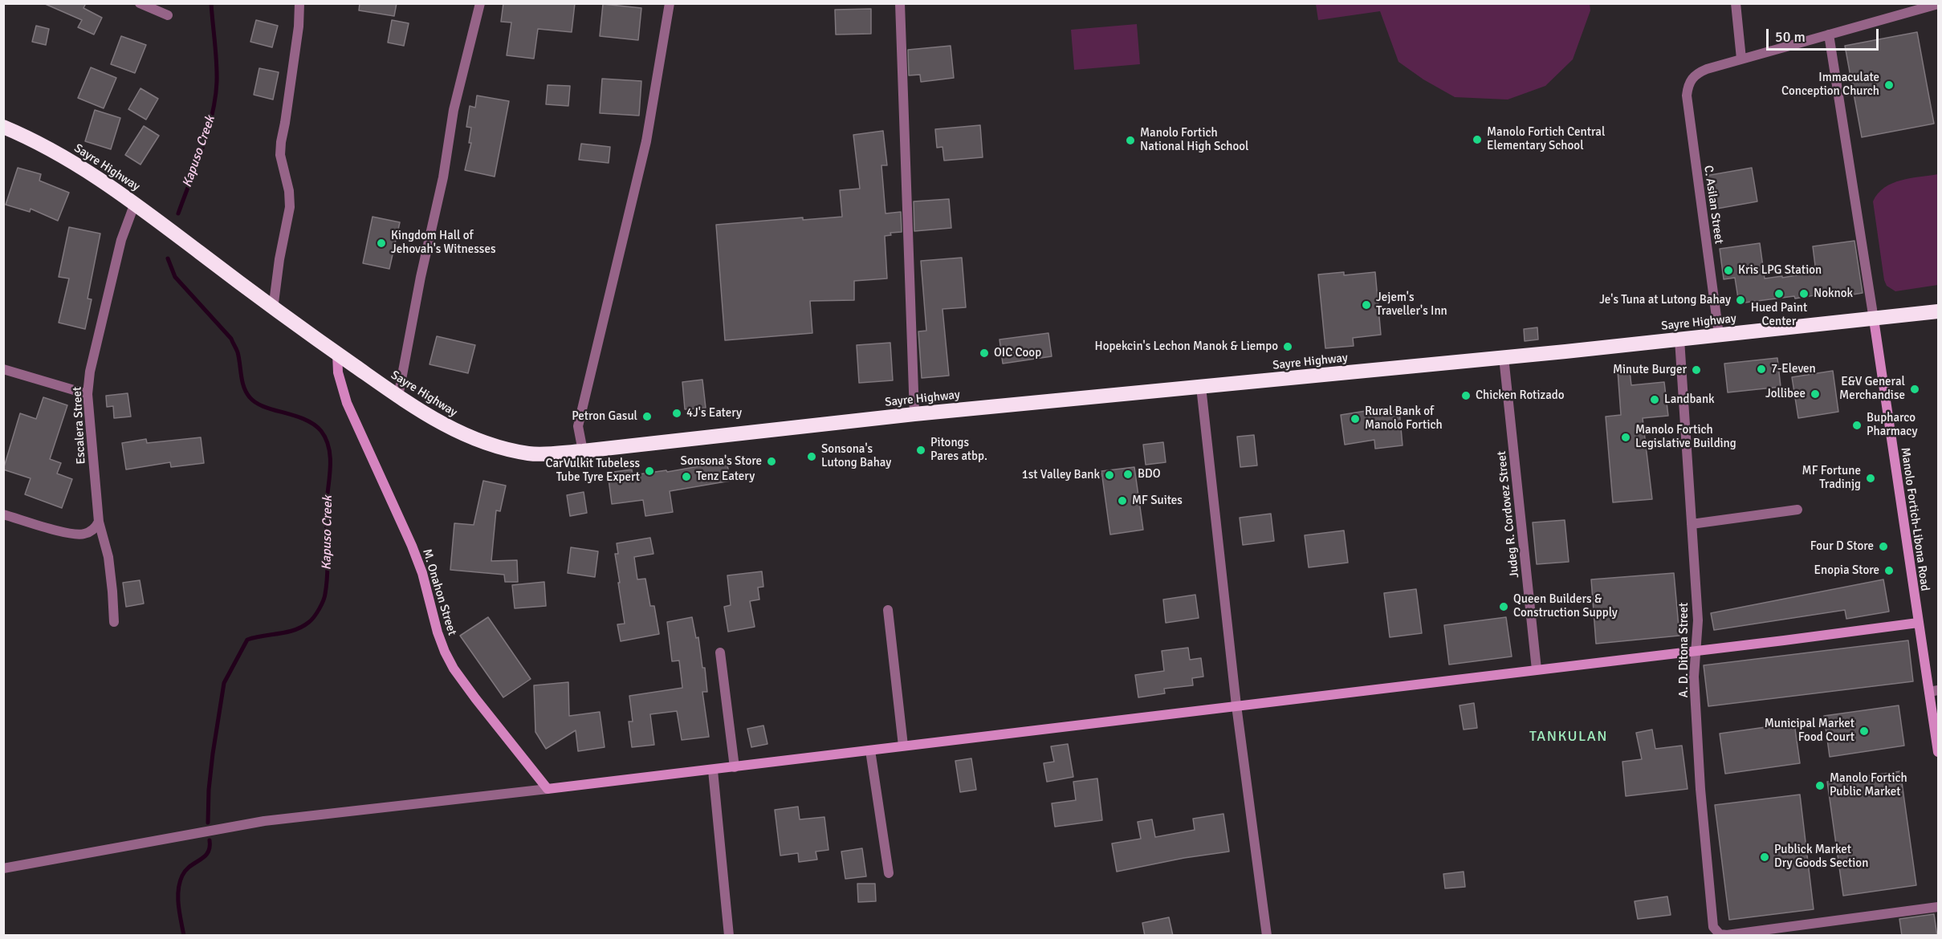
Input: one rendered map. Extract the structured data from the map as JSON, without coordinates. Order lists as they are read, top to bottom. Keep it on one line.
{"streets":{"highway":["Sayre Highway"],"street":["C. Asilan Street","Escalera Street","Judeg R. Cordovez Street","Manolo Fortich-Libona Road","M. Onahon Street","A. D. Ditona Street"]},"crossings":[["Sayre Highway","C. Asilan Street"],["Sayre Highway","Escalera Street"],["Sayre Highway","Judeg R. Cordovez Street"],["Sayre Highway","Manolo Fortich-Libona Road"],["Sayre Highway","M. Onahon Street"],["Sayre Highway","A. D. Ditona Street"]],"districts":["TANKULAN"],"water":["Kapuso Creek"],"places":["Immaculate Conception Church","Manolo Fortich Central Elementary School","Manolo Fortich National High School","Kingdom Hall of Jehovah's Witnesses","Kris LPG Station","Hued Paint Center","Noknok","Je's Tuna at Lutong Bahay","Jejem's Traveller's Inn","Hopekcin's Lechon Manok & Liempo","OIC Coop","7-Eleven","Minute Burger","E&V General Merchandise","Jollibee","Chicken Rotizado","Landbank","4J's Eatery","Petron Gasul","Rural Bank of Manolo Fortich","Bupharco Pharmacy","Manolo Fortich Legislative Building","Pitongs Pares atbp.","Sonsona's Lutong Bahay","Sonsona's Store","CarVulkit Tubeless Tube Tyre Expert","BDO","1st Valley Bank","Tenz Eatery","MF Fortune Tradinjg","MF Suites","Four D Store","Enopia Store","Queen Builders & Construction Supply","Municipal Market Food Court","Manolo Fortich Public Market","Publick Market Dry Goods Section"],"scale_bar":"50 m"}
